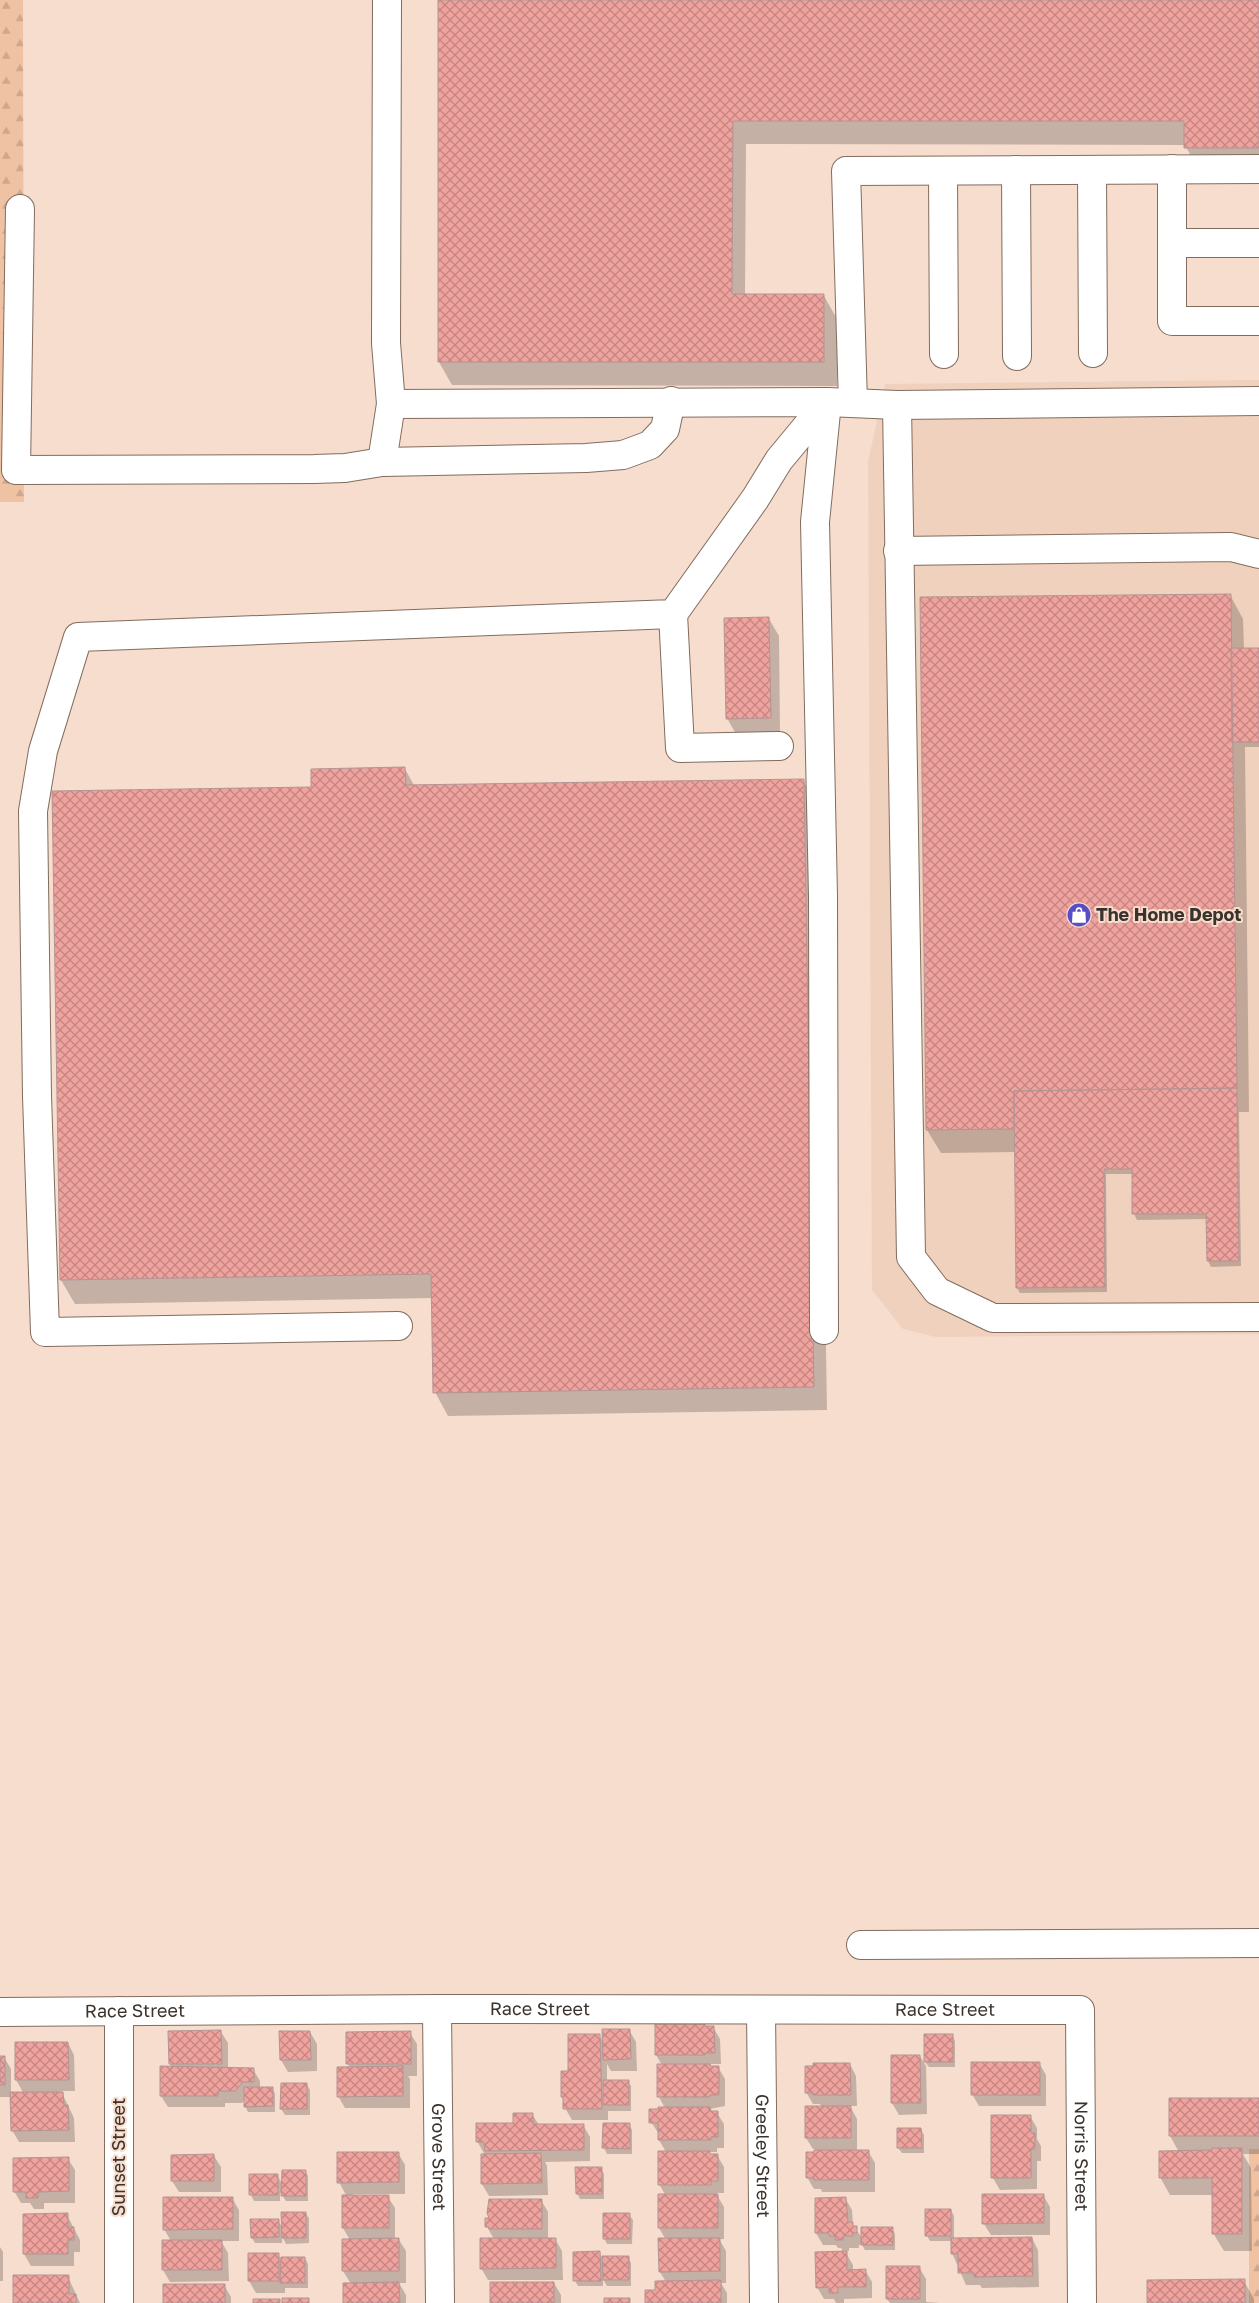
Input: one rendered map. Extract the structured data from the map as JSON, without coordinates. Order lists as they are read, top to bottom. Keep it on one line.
{"streets":{"street":["Race Street","Grove Street","Greeley Street","Sunset Street","Norris Street"]},"crossings":[["Race Street","Grove Street"],["Race Street","Greeley Street"],["Race Street","Sunset Street"],["Race Street","Norris Street"]],"places":{"shop":["The Home Depot"]}}
